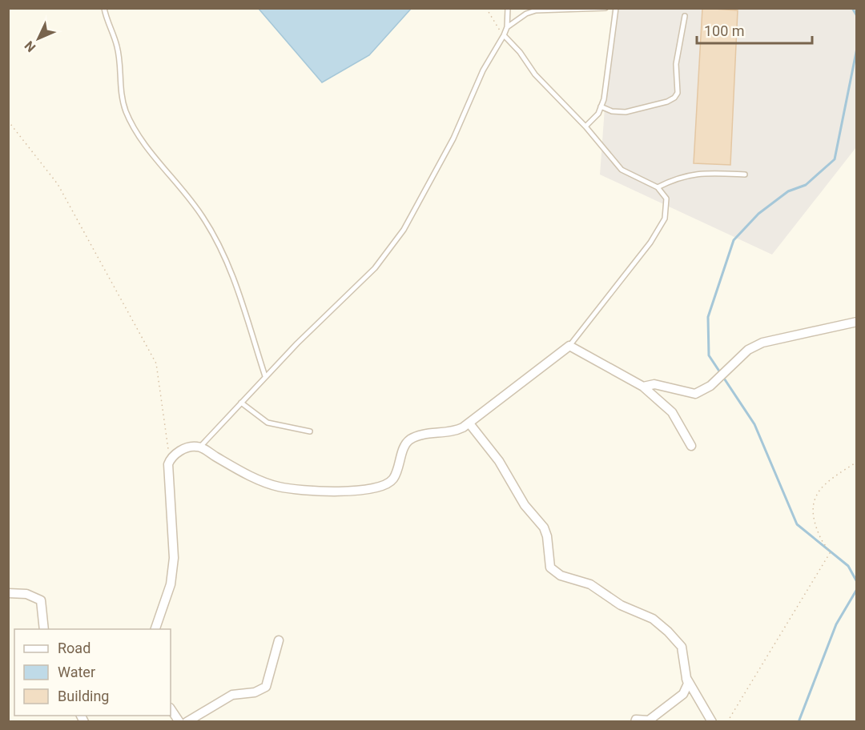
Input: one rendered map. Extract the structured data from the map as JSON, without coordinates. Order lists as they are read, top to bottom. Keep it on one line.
{"legend":["Road","Water","Building"],"scale_bar":"100 m","north":"bottom left"}
